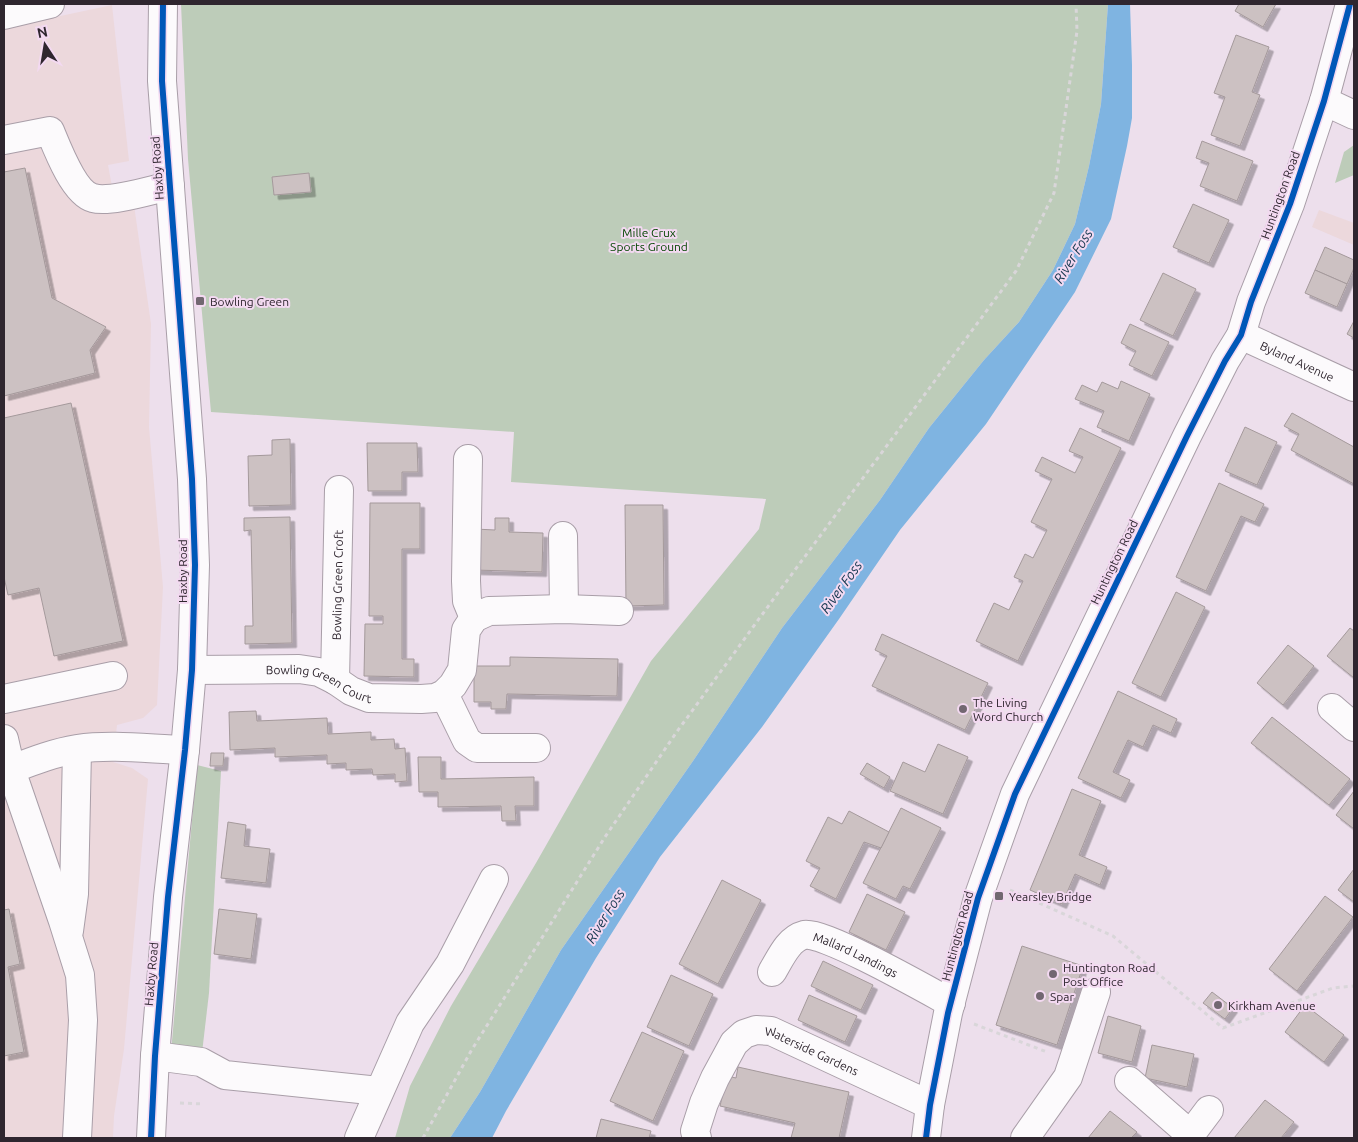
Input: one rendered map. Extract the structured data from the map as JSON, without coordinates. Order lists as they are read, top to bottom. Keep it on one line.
{"streets":{"street":["Haxby Road","Huntington Road","Byland Avenue","Bowling Green Croft","Bowling Green Court","Mallard Landings","Waterside Gardens"]},"crossings":[["Haxby Road","Bowling Green Court"],["Huntington Road","Byland Avenue"],["Huntington Road","Mallard Landings"],["Huntington Road","Waterside Gardens"],["Bowling Green Croft","Bowling Green Court"]],"water":["River Foss"],"parks":["Mille Crux Sports Ground"],"places":{"transit":["Bowling Green","Yearsley Bridge"],"other":["The Living Word Church","Huntington Road Post Office","Spar","Kirkham Avenue"]},"north":"top"}
